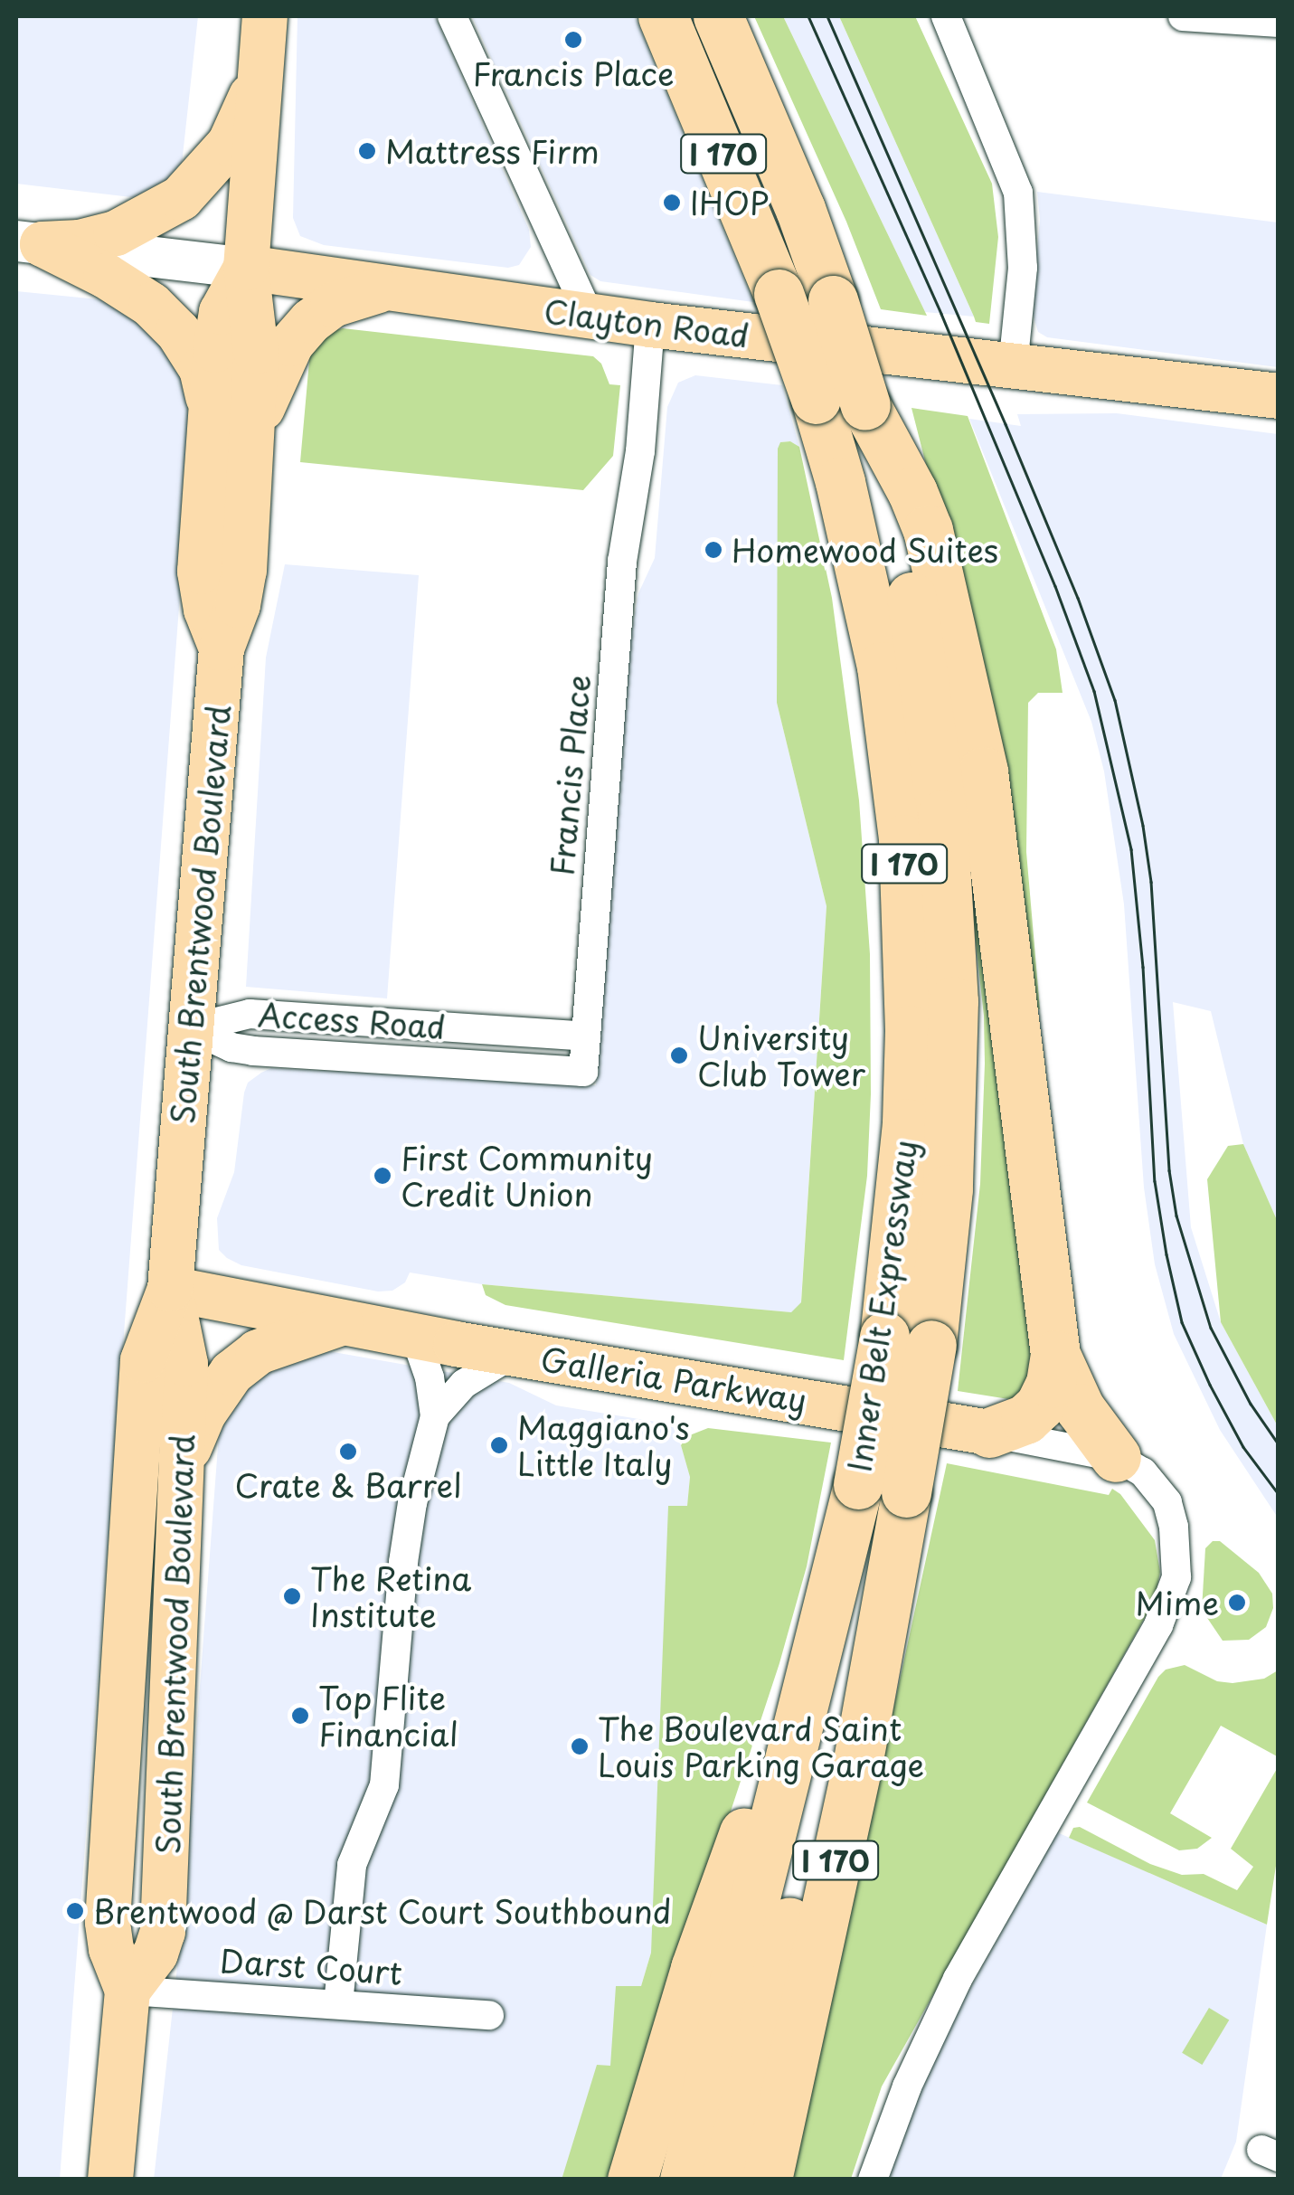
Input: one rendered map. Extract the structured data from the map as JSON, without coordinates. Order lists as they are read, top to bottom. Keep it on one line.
{"streets":{"highway":["I 170","Inner Belt Expressway"],"main road":["Clayton Road","South Brentwood Boulevard","Galleria Parkway"],"street":["Francis Place","Access Road","Darst Court"]},"crossings":[["Clayton Road","Francis Place"],["Clayton Road","South Brentwood Boulevard"],["Francis Place","Access Road"],["South Brentwood Boulevard","Access Road"],["South Brentwood Boulevard","Galleria Parkway"],["South Brentwood Boulevard","Darst Court"]],"places":["Francis Place","Mattress Firm","IHOP","Homewood Suites","University Club Tower","First Community Credit Union","Maggiano's Little Italy","Crate & Barrel","The Retina Institute","Mime","Top Flite Financial","The Boulevard Saint Louis Parking Garage","Brentwood @ Darst Court Southbound"]}
